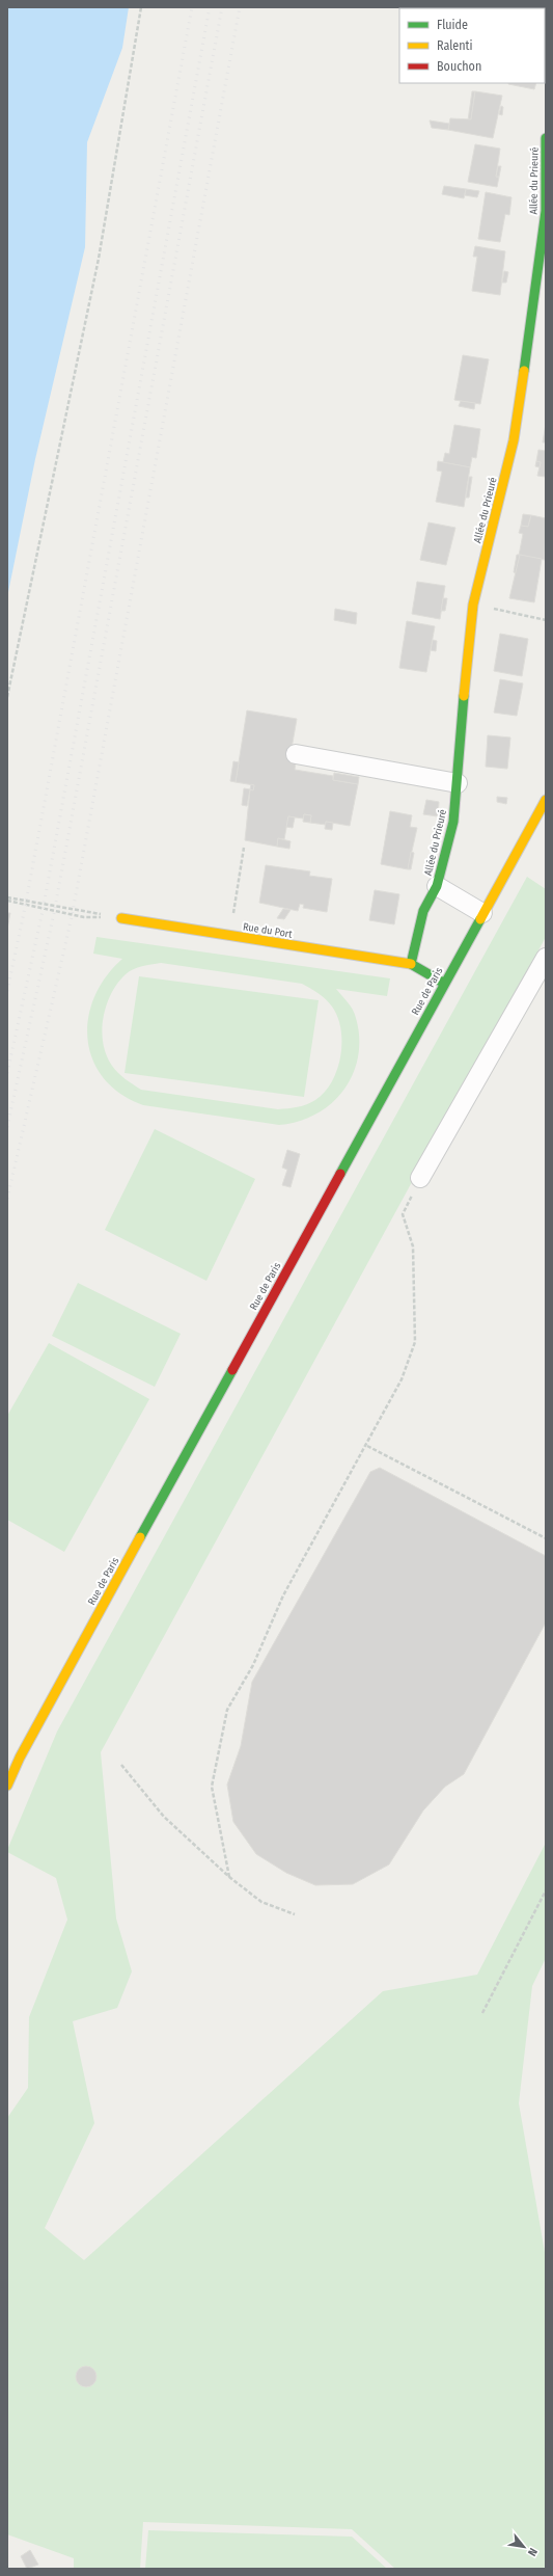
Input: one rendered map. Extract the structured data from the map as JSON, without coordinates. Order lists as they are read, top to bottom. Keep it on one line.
{"streets":{"street":["Allée du Prieuré","Rue du Port","Rue de Paris"]},"crossings":[["Allée du Prieuré","Rue du Port"]],"legend":["Fluide","Ralenti","Bouchon"],"north":"bottom right"}
